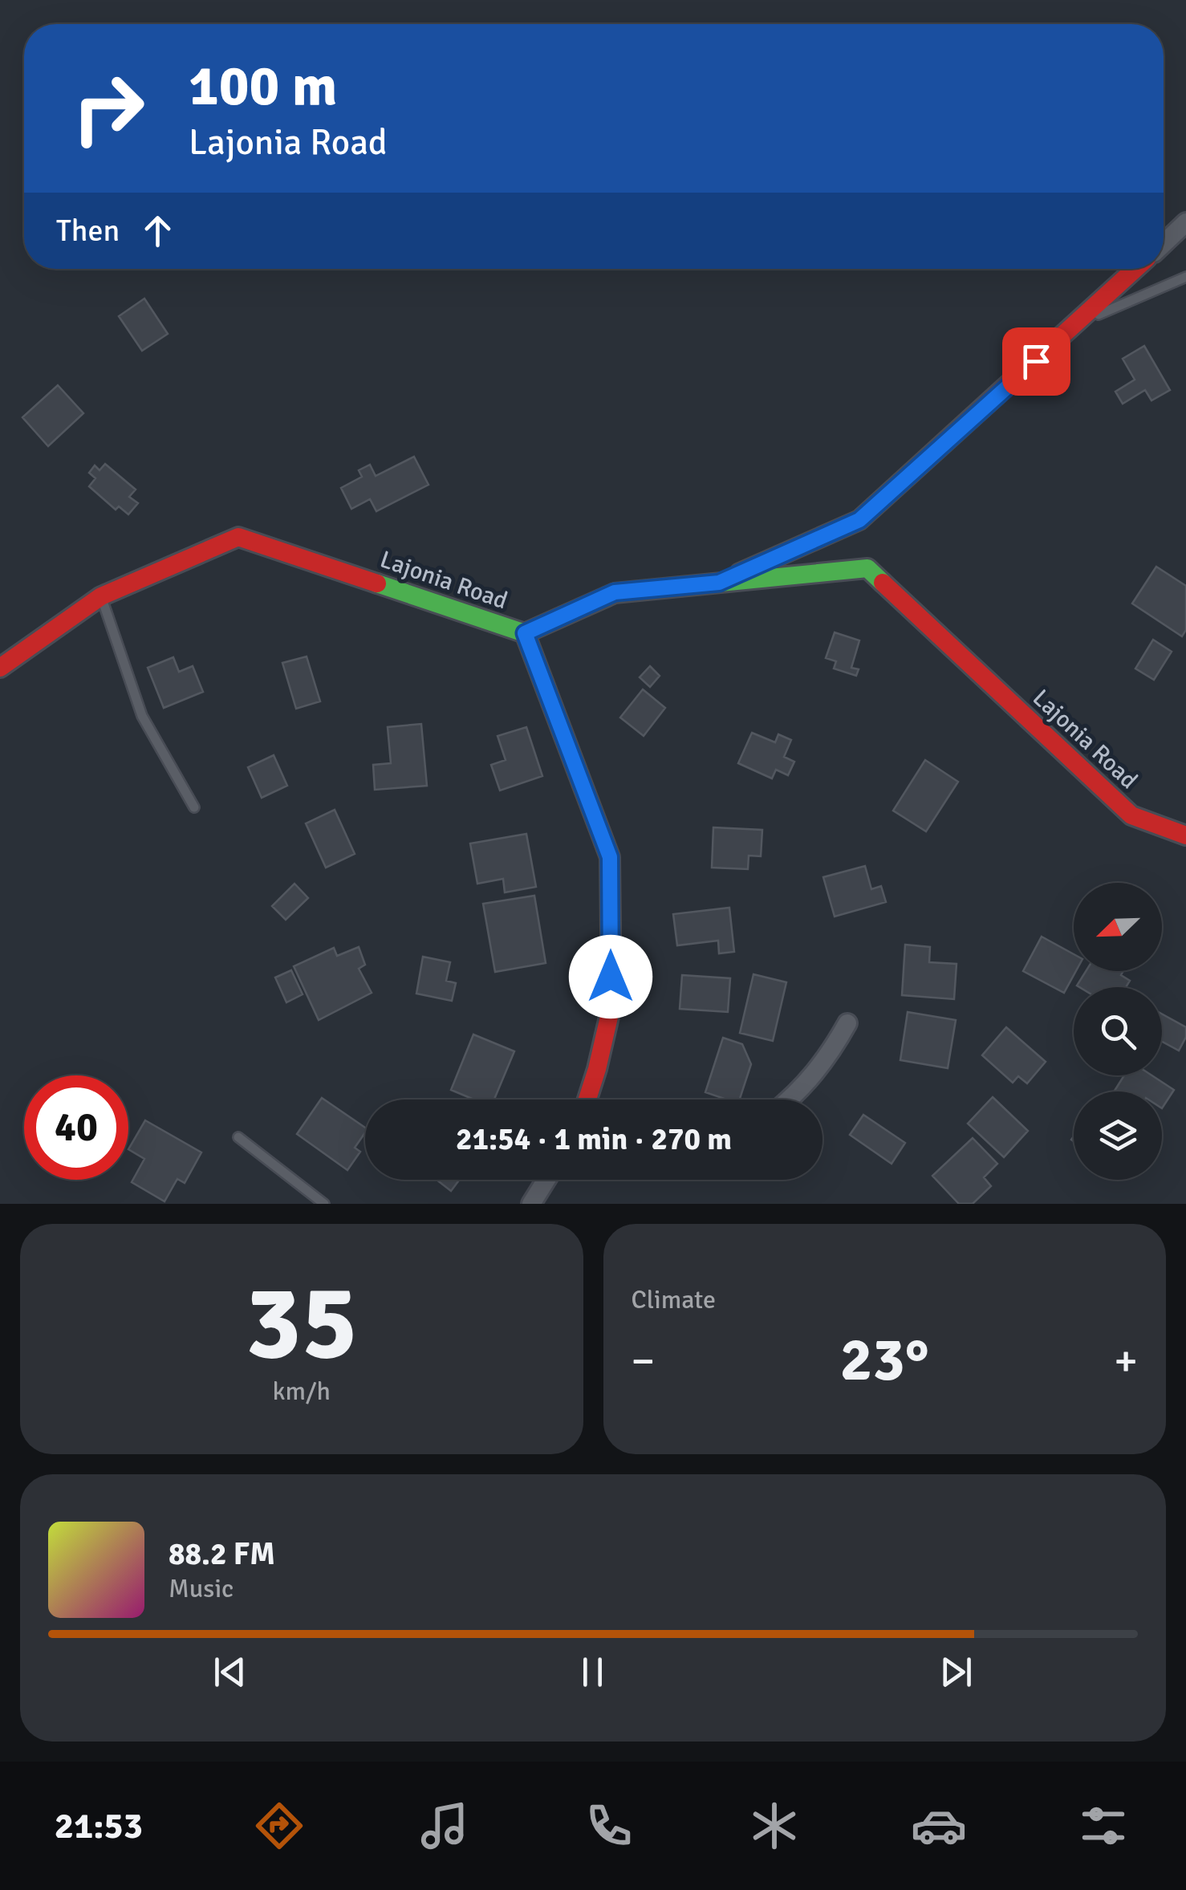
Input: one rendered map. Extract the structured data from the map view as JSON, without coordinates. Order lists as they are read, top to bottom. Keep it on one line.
{"streets":{"street":["Lajonia Road"]},"north":"bottom left","page":{"turn":["100 m","Lajonia Road"],"then":"Then","limit":"40","trip":"21:54 · 1 min · 270 m","tile":[["35","km/h"],"Climate"],"heat":["−","23°","+"],"song":["88.2 FM","Music"],"tabs":"21:53"}}
